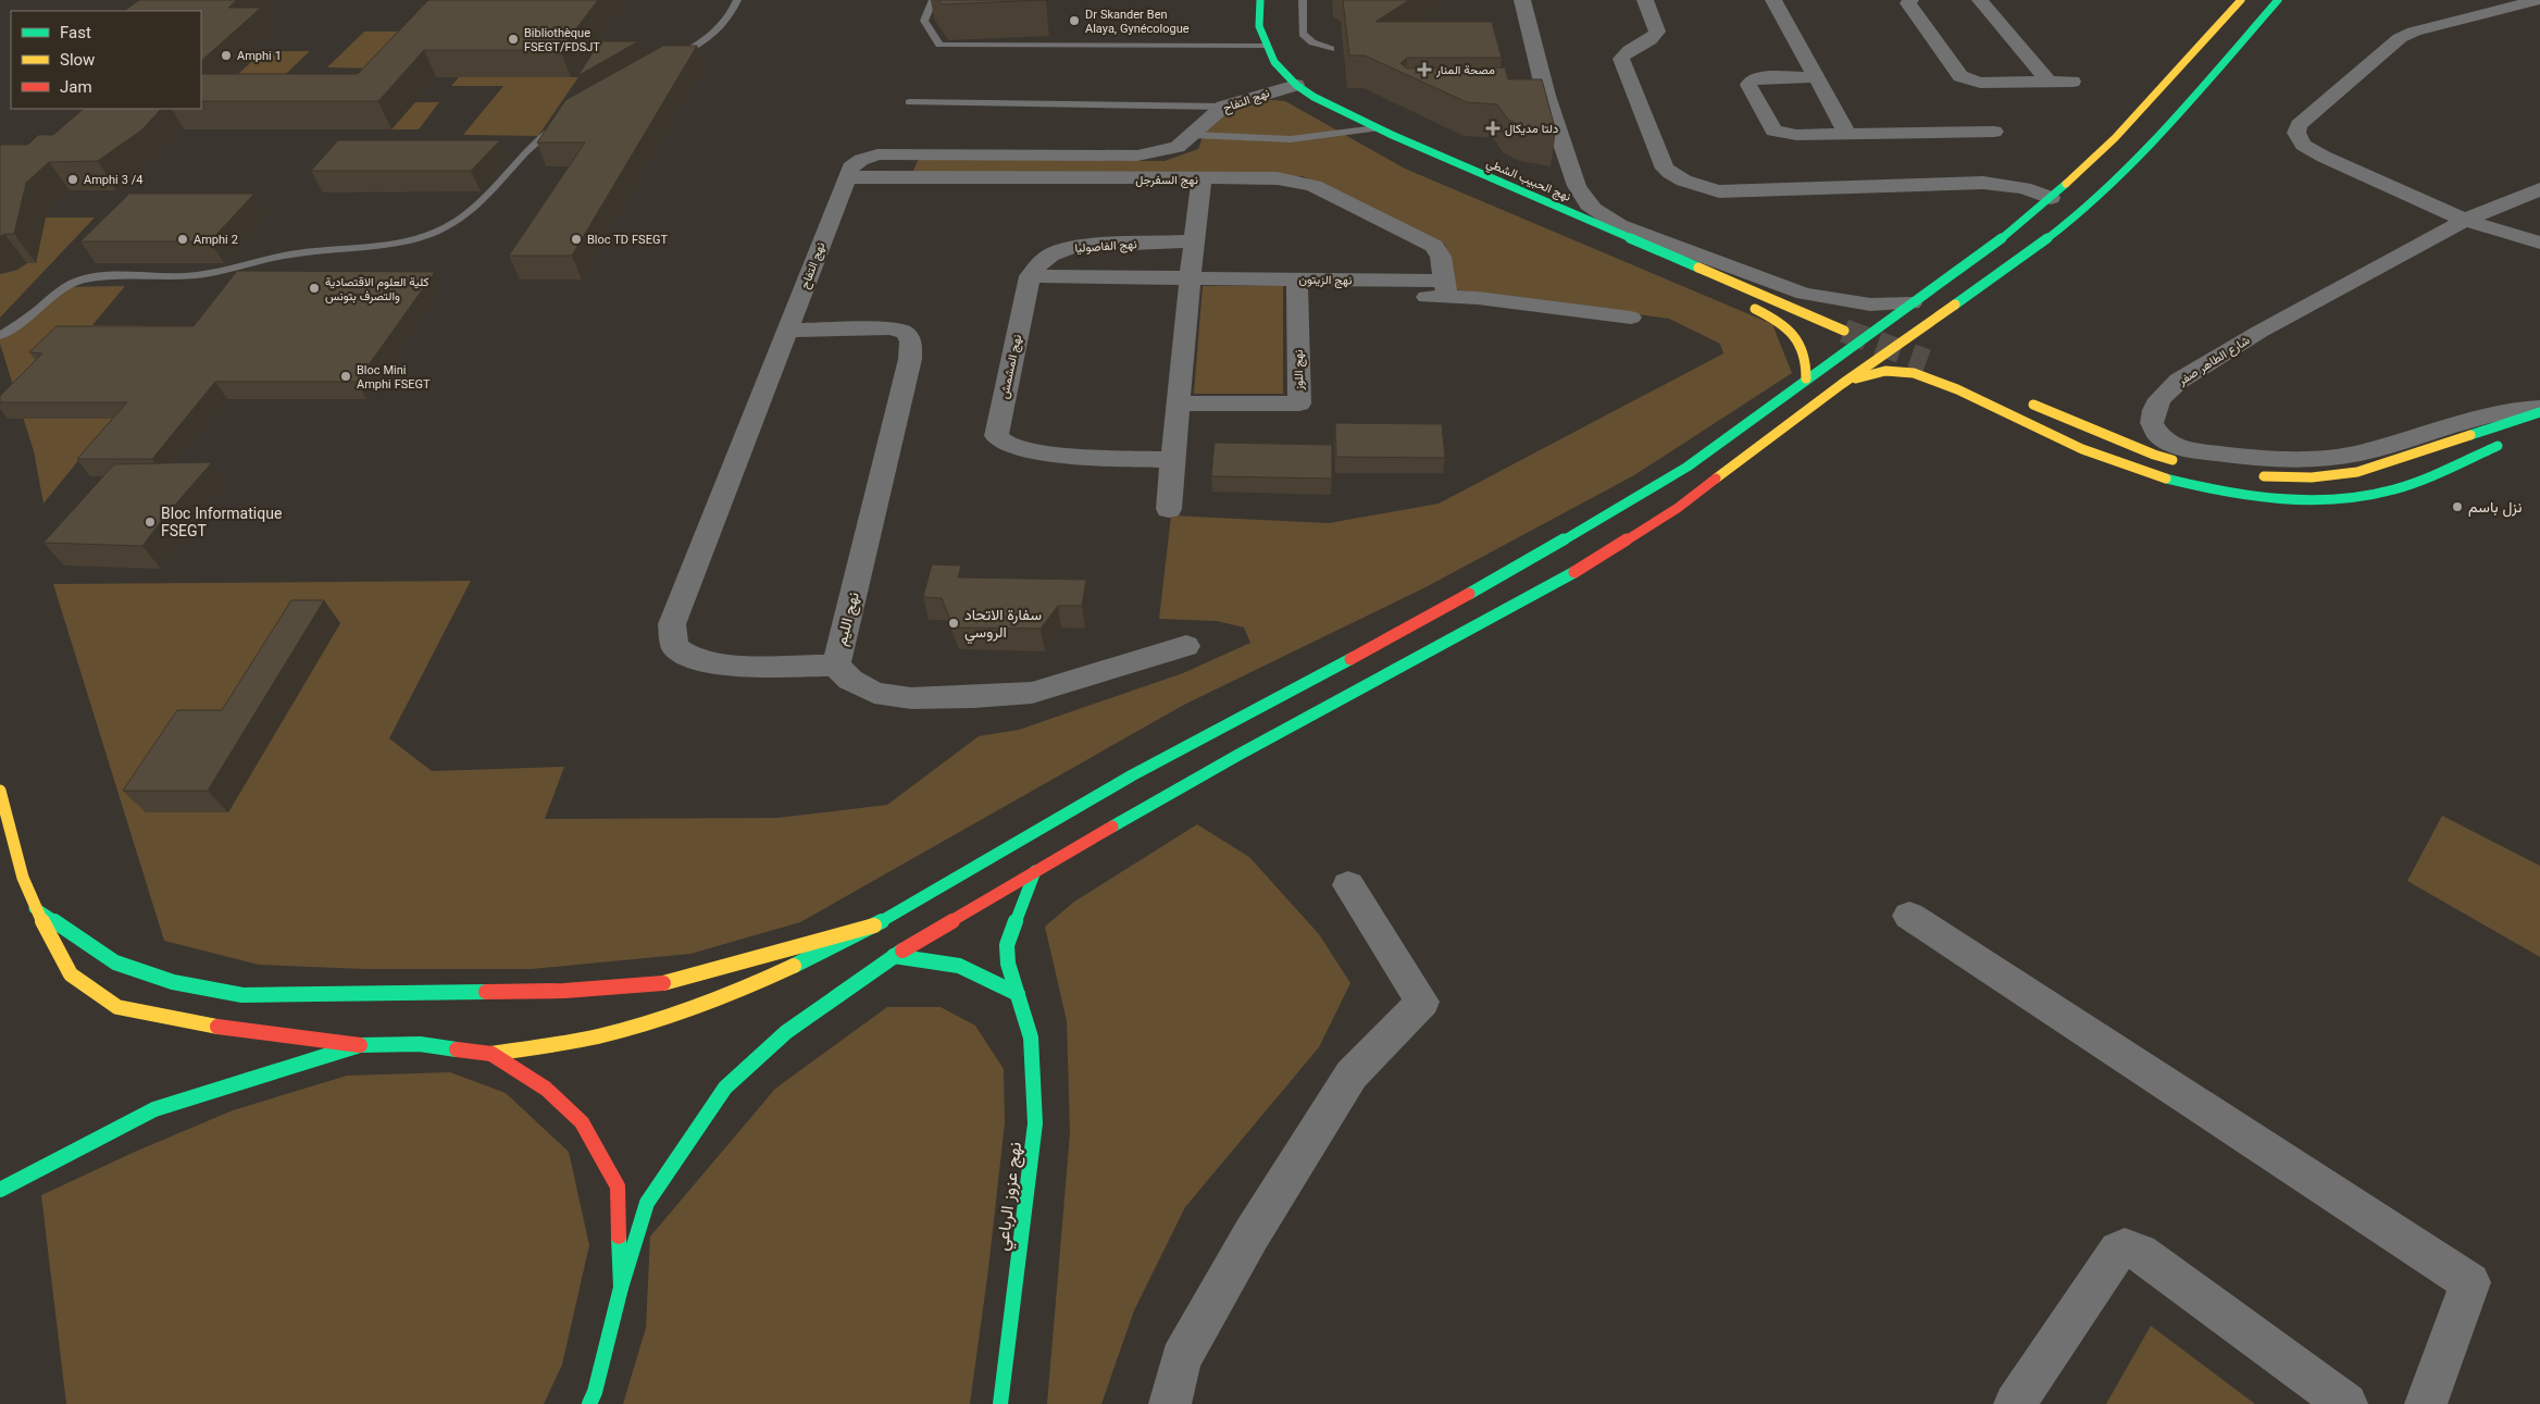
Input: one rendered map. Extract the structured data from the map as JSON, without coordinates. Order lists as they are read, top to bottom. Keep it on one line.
{"streets":{"main road":["نهج الحبيب الشطي","نهج عزوز الرباعي"],"street":["نهج التفاح","نهج السفرجل","نهج الفاصوليا","نهج الزيتون","شارع الطاهر صفر","نهج المشمش","نهج اللوز","نهج الليم"]},"crossings":[["نهج التفاح","نهج السفرجل"],["نهج التفاح","نهج الحبيب الشطي"],["نهج التفاح","نهج الليم"],["نهج السفرجل","نهج الزيتون"],["نهج الفاصوليا","نهج المشمش"],["نهج الزيتون","نهج اللوز"]],"places":{"other":["Dr Skander Ben Alaya, Gynécologue","Bibliothèque FSEGT/FDSJT","Amphi 1","Amphi 3 /4","Amphi 2","Bloc TD FSEGT","كلية العلوم الاقتصادية والتصرف بتونس","Bloc Mini Amphi FSEGT","نزل باسم","Bloc Informatique FSEGT","سفارة الاتحاد الروسي"],"health":["مصحة المنار","دلتا مديكال"]},"legend":["Fast","Slow","Jam"]}
